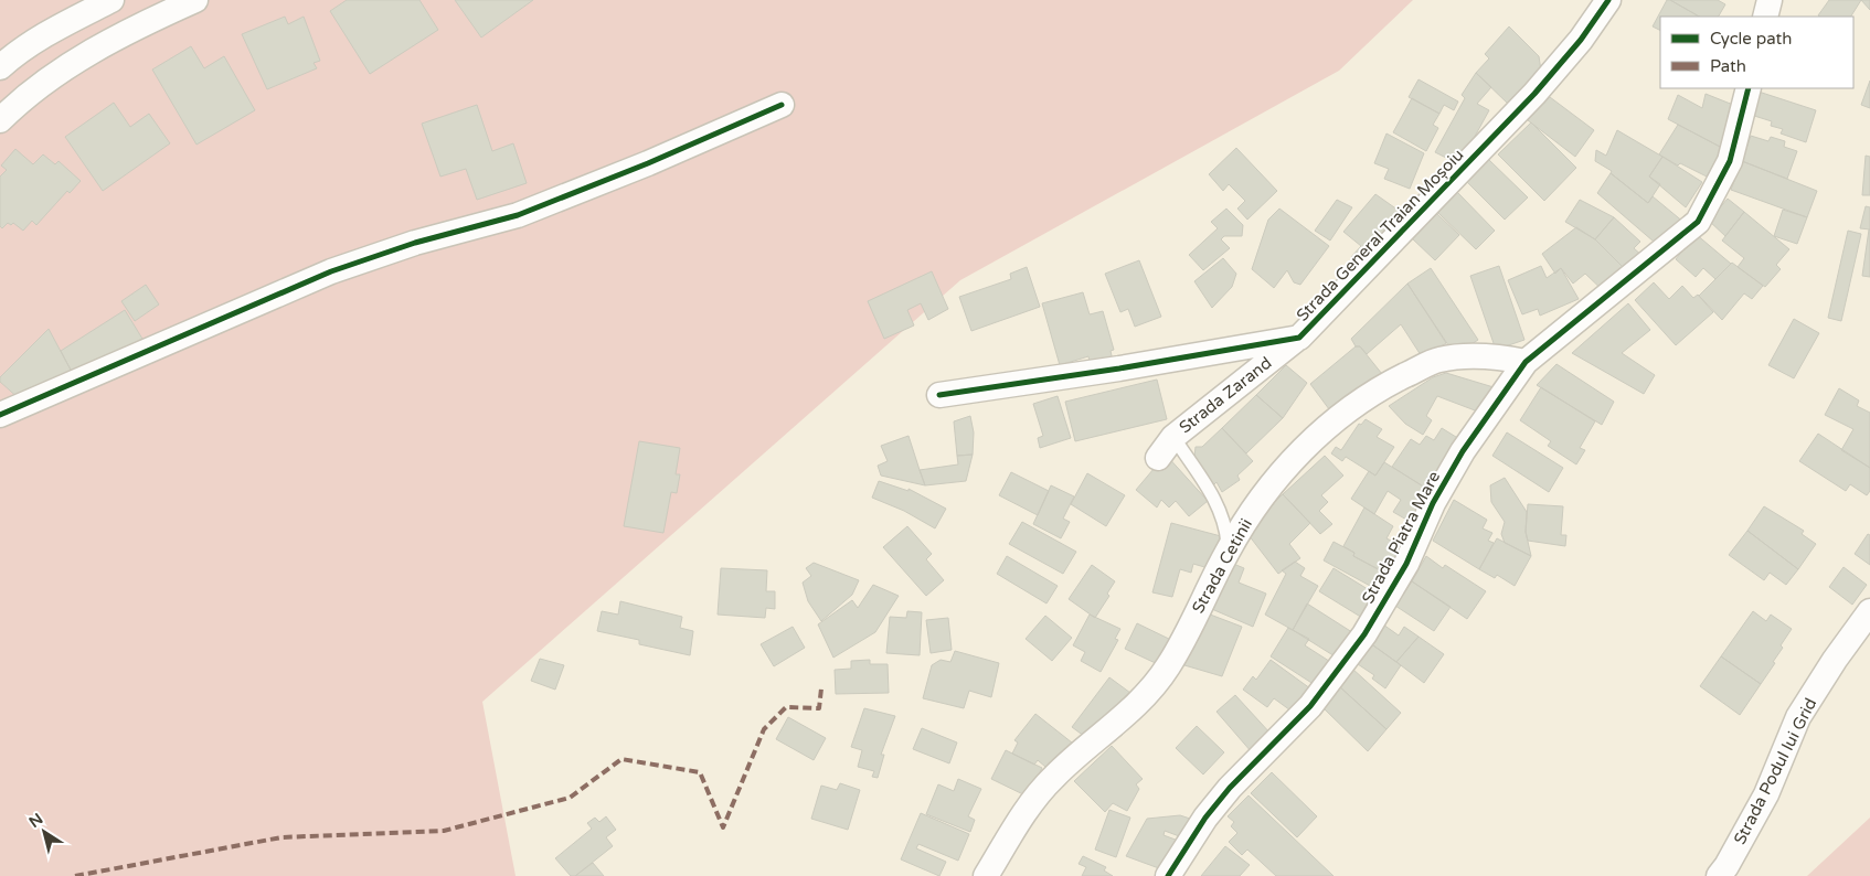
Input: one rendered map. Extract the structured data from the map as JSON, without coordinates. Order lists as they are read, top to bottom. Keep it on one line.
{"streets":{"street":["Strada General Traian Moșoiu","Strada Zarand","Strada Piatra Mare","Strada Cetinii","Strada Podul lui Grid"]},"crossings":[["Strada General Traian Moșoiu","Strada Zarand"],["Strada Piatra Mare","Strada Cetinii"]],"legend":["Cycle path","Path"],"north":"top left"}
